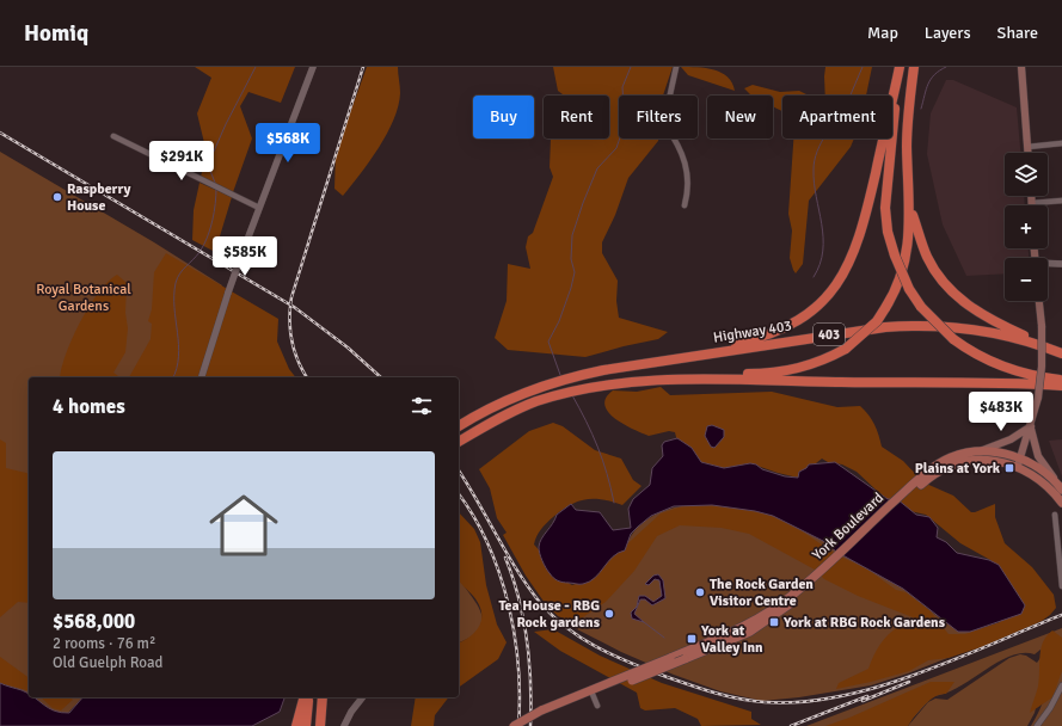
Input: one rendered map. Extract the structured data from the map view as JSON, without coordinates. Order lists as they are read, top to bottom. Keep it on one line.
{"streets":{"highway":["Highway 403","403"],"main road":["York Boulevard"]},"parks":["Royal Botanical Gardens"],"places":{"other":["Raspberry House","The Rock Garden Visitor Centre","Tea House - RBG Rock gardens"],"transit":["Plains at York","York at RBG Rock Gardens","York at Valley Inn"]},"page":{"header":"Homiq","nav":["Map","Layers","Share"],"chip":["Buy","Rent","Filters","New","Apartment"],"price":["$568K","$291K","$585K","$483K"],"map_buttons":["+","−"],"heading":"4 homes","list":[{"name":"$568,000","note":"2 rooms · 76 m² · Old Guelph Road"}]}}
